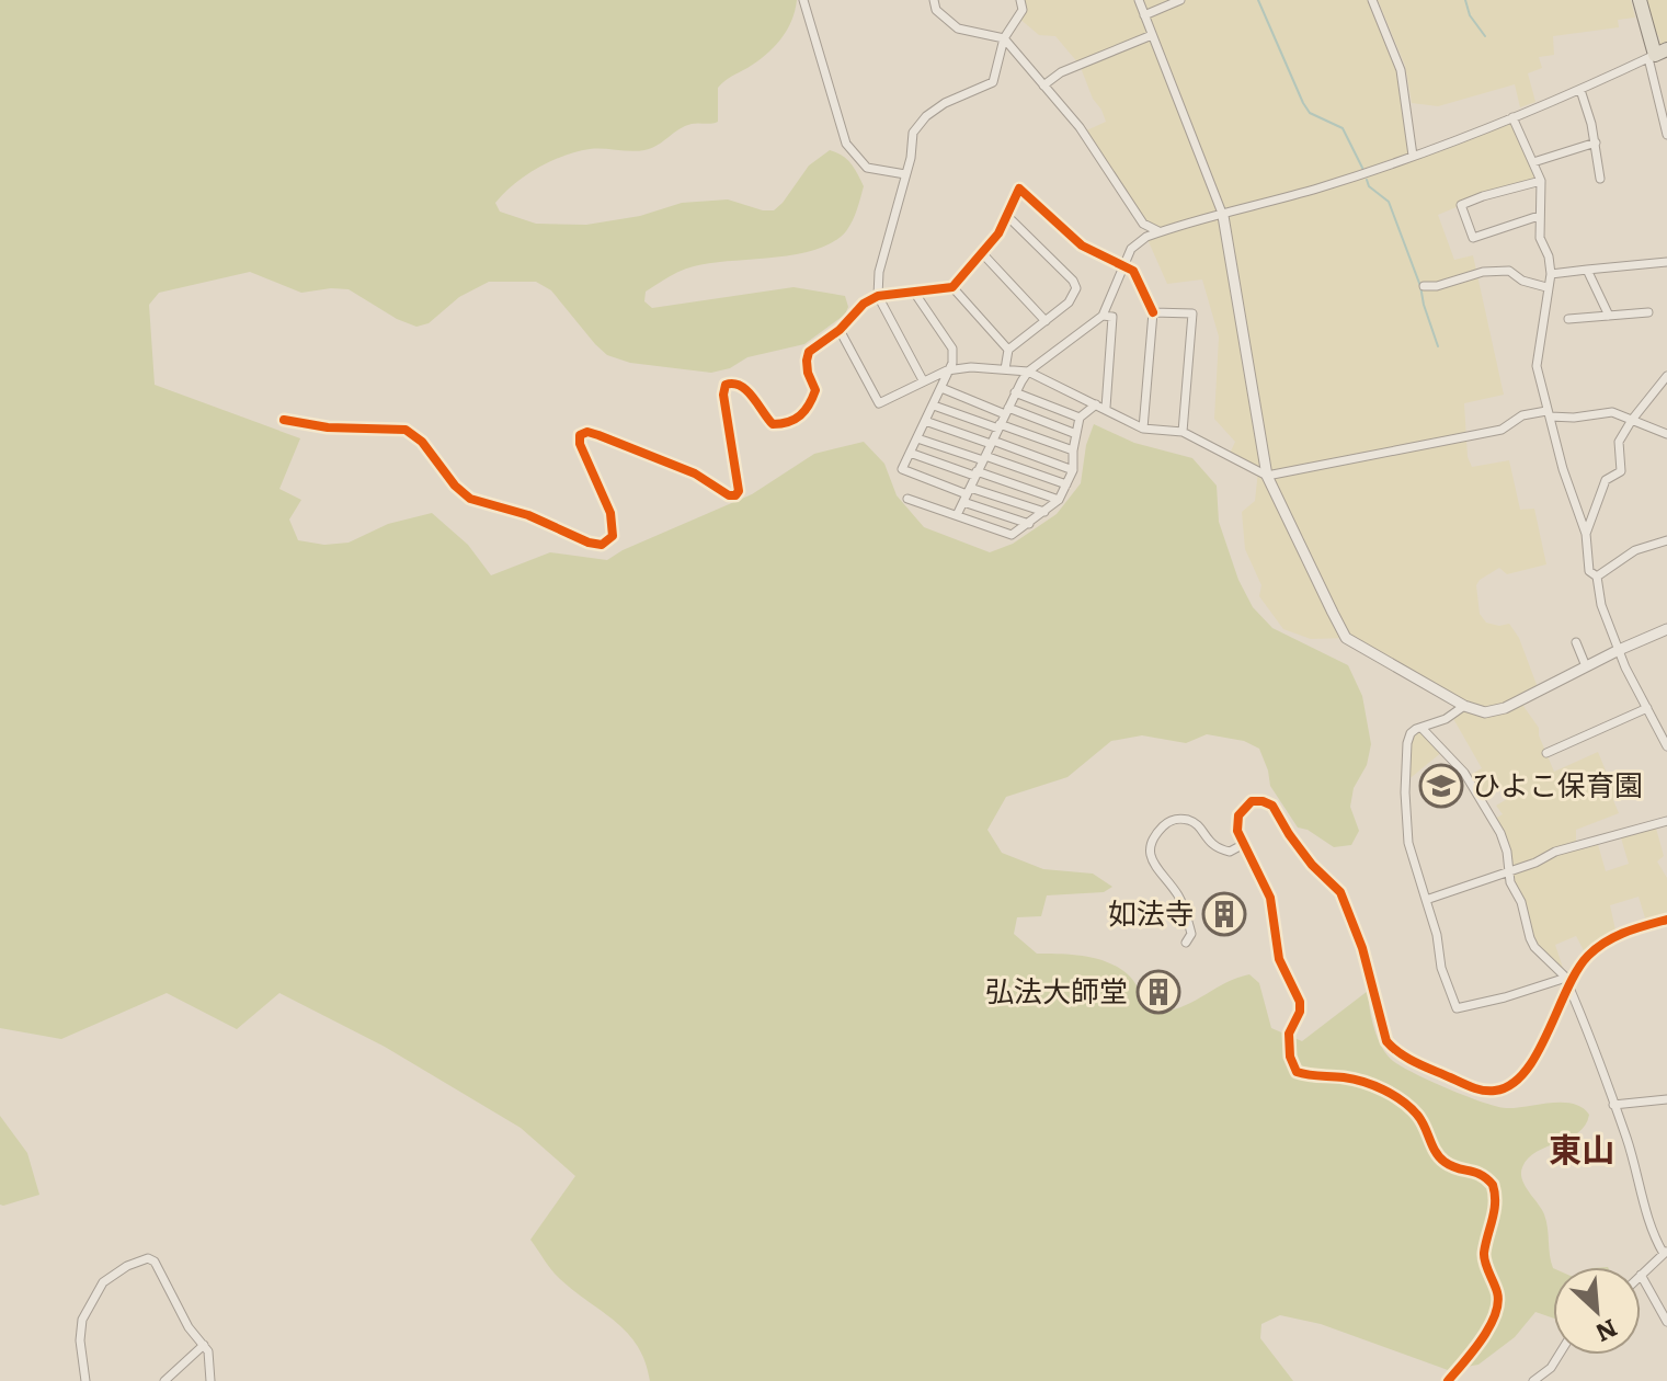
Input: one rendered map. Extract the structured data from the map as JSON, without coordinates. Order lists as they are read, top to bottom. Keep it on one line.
{"districts":["東山"],"places":{"school or university":["ひよこ保育園"],"building":["如法寺","弘法大師堂"]},"north":"bottom right"}
